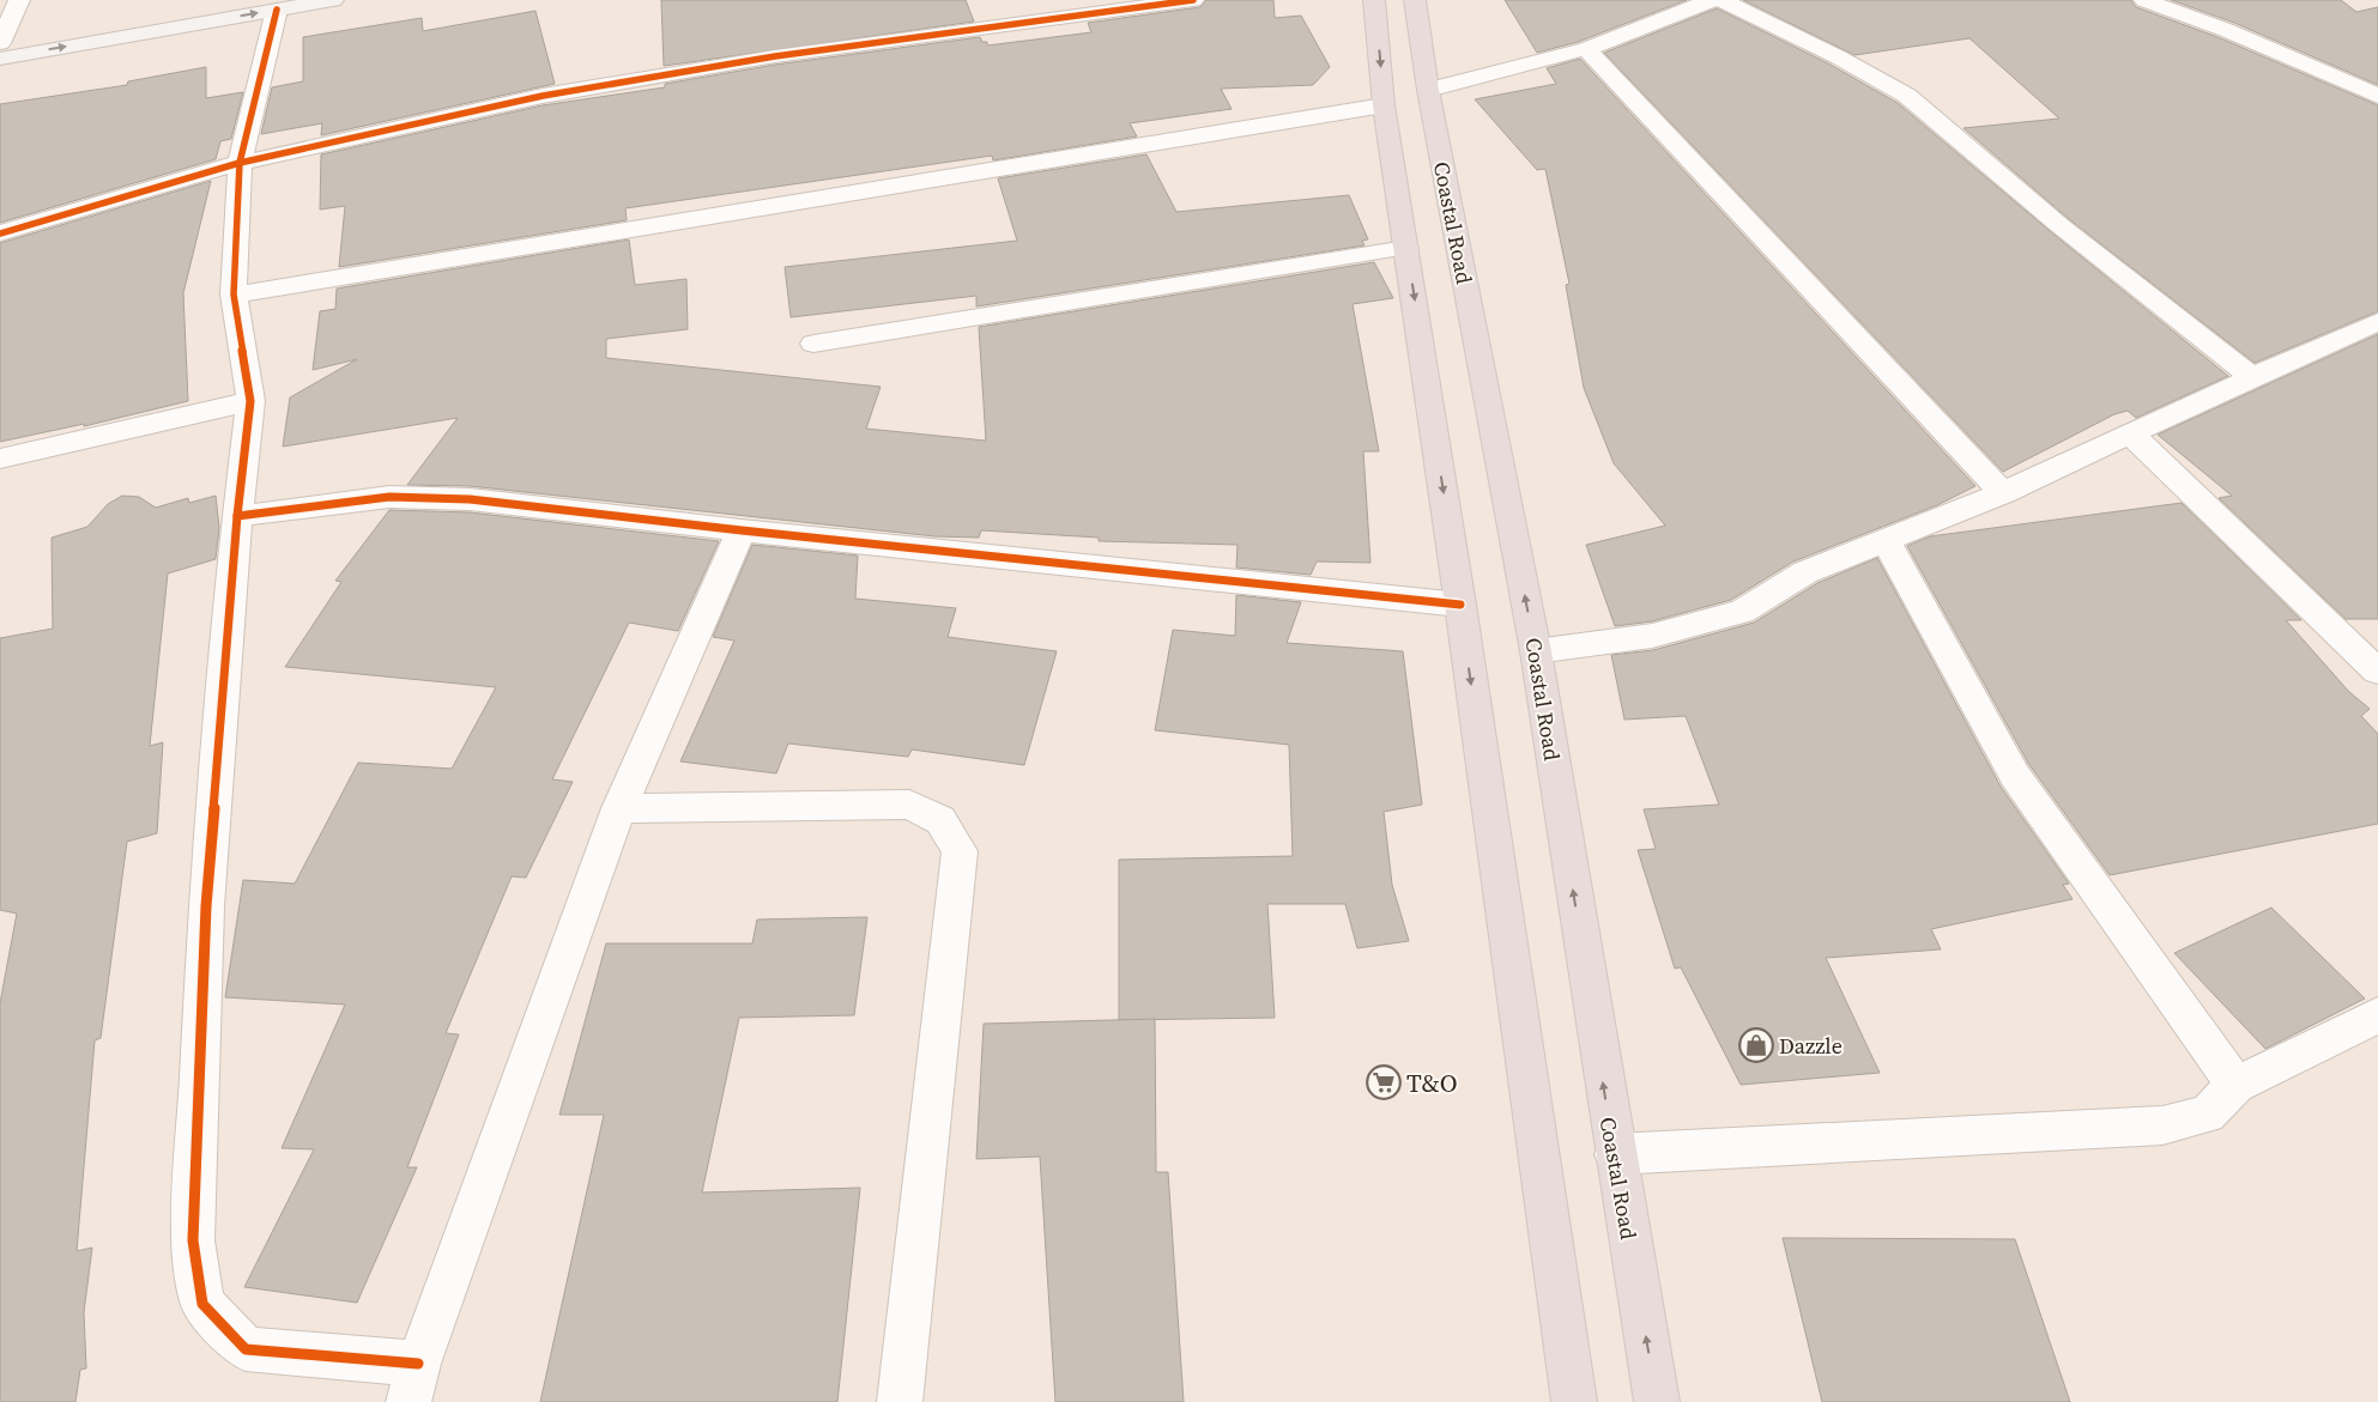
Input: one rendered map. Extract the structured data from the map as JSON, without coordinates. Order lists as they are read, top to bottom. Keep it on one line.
{"streets":{"highway":["Coastal Road"]},"places":{"shop":["Dazzle"],"supermarket":["T&O"]}}
